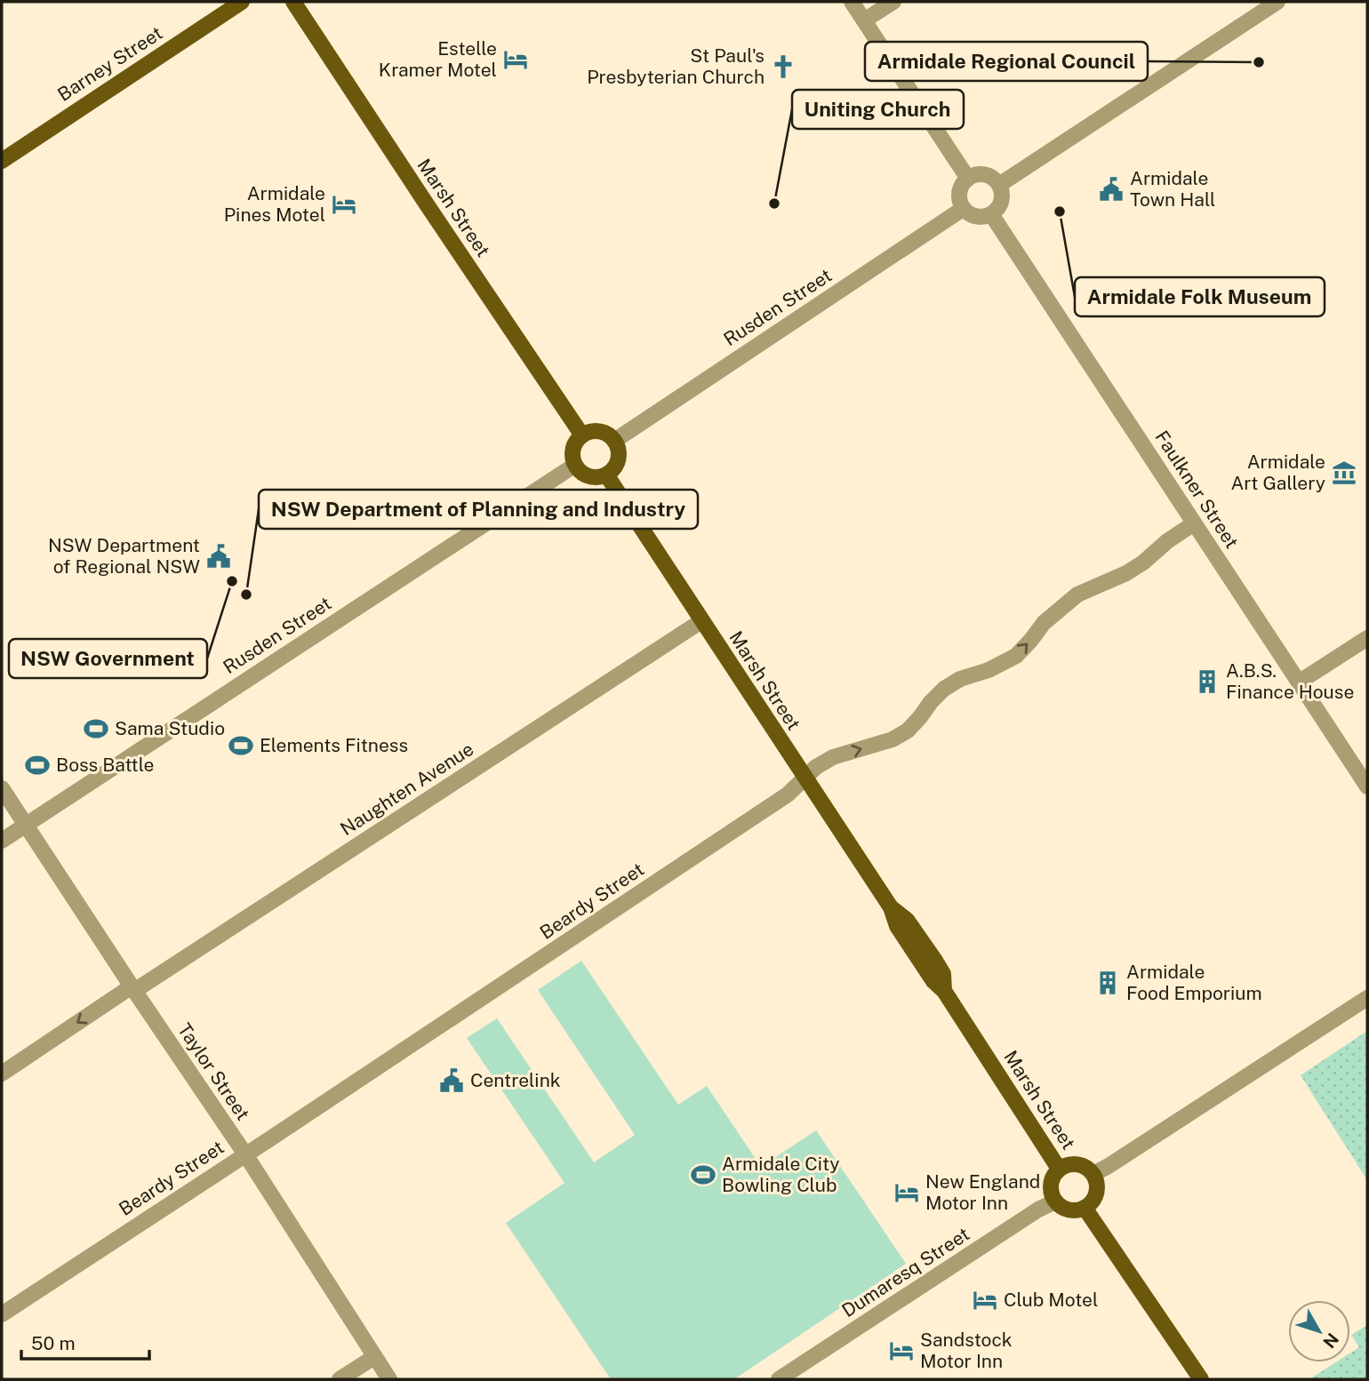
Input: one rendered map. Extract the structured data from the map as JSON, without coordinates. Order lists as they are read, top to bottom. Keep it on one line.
{"streets":{"main road":["Barney Street","Marsh Street"],"street":["Rusden Street","Faulkner Street","Naughten Avenue","Beardy Street","Taylor Street","Dumaresq Street"]},"crossings":[["Marsh Street","Rusden Street"],["Marsh Street","Naughten Avenue"],["Marsh Street","Beardy Street"],["Marsh Street","Dumaresq Street"],["Rusden Street","Faulkner Street"],["Rusden Street","Taylor Street"],["Faulkner Street","Beardy Street"],["Naughten Avenue","Taylor Street"],["Beardy Street","Taylor Street"]],"places":{"hotel":["Estelle Kramer Motel","Armidale Pines Motel","New England Motor Inn","Club Motel","Sandstock Motor Inn"],"other":["Armidale Regional Council","Uniting Church","Armidale Folk Museum","NSW Government","NSW Department of Planning and Industry"],"church":["St Paul's Presbyterian Church"],"public building":["Armidale Town Hall","NSW Department of Regional NSW","Centrelink"],"museum":["Armidale Art Gallery"],"building":["A.B.S. Finance House","Armidale Food Emporium"],"sports":["Sama Studio","Elements Fitness","Boss Battle","Armidale City Bowling Club"]},"scale_bar":"50 m","north":"bottom right"}
